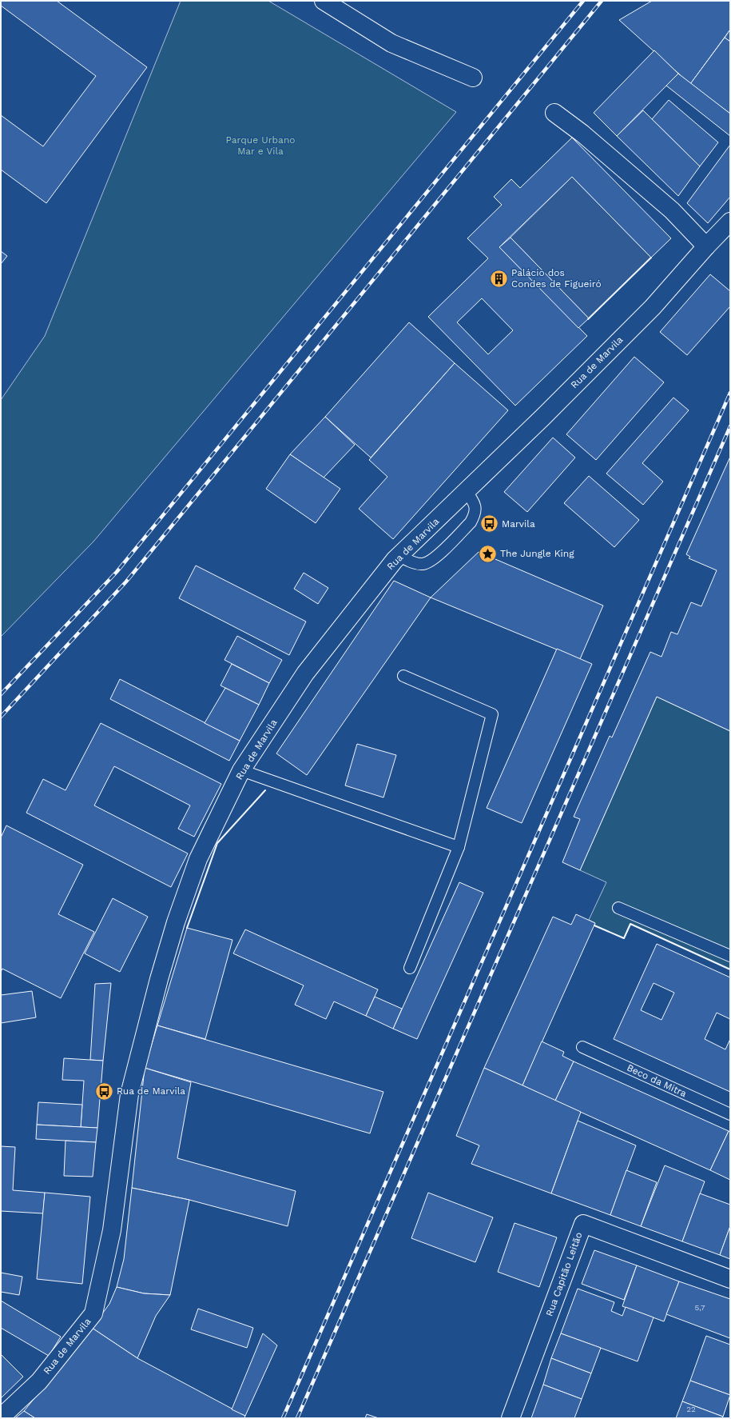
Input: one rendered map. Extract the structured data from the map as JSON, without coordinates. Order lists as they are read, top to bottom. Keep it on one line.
{"streets":{"street":["Rua de Marvila","Rua Capitão Leitão"],"lane":["Beco da Mitra"]},"parks":["Parque Urbano Mar e Vila"],"places":{"building":["Palácio dos Condes de Figueiró"],"bus stop":["Marvila","Rua de Marvila"],"place":["The Jungle King"]},"house_numbers":["5,7","22"]}
